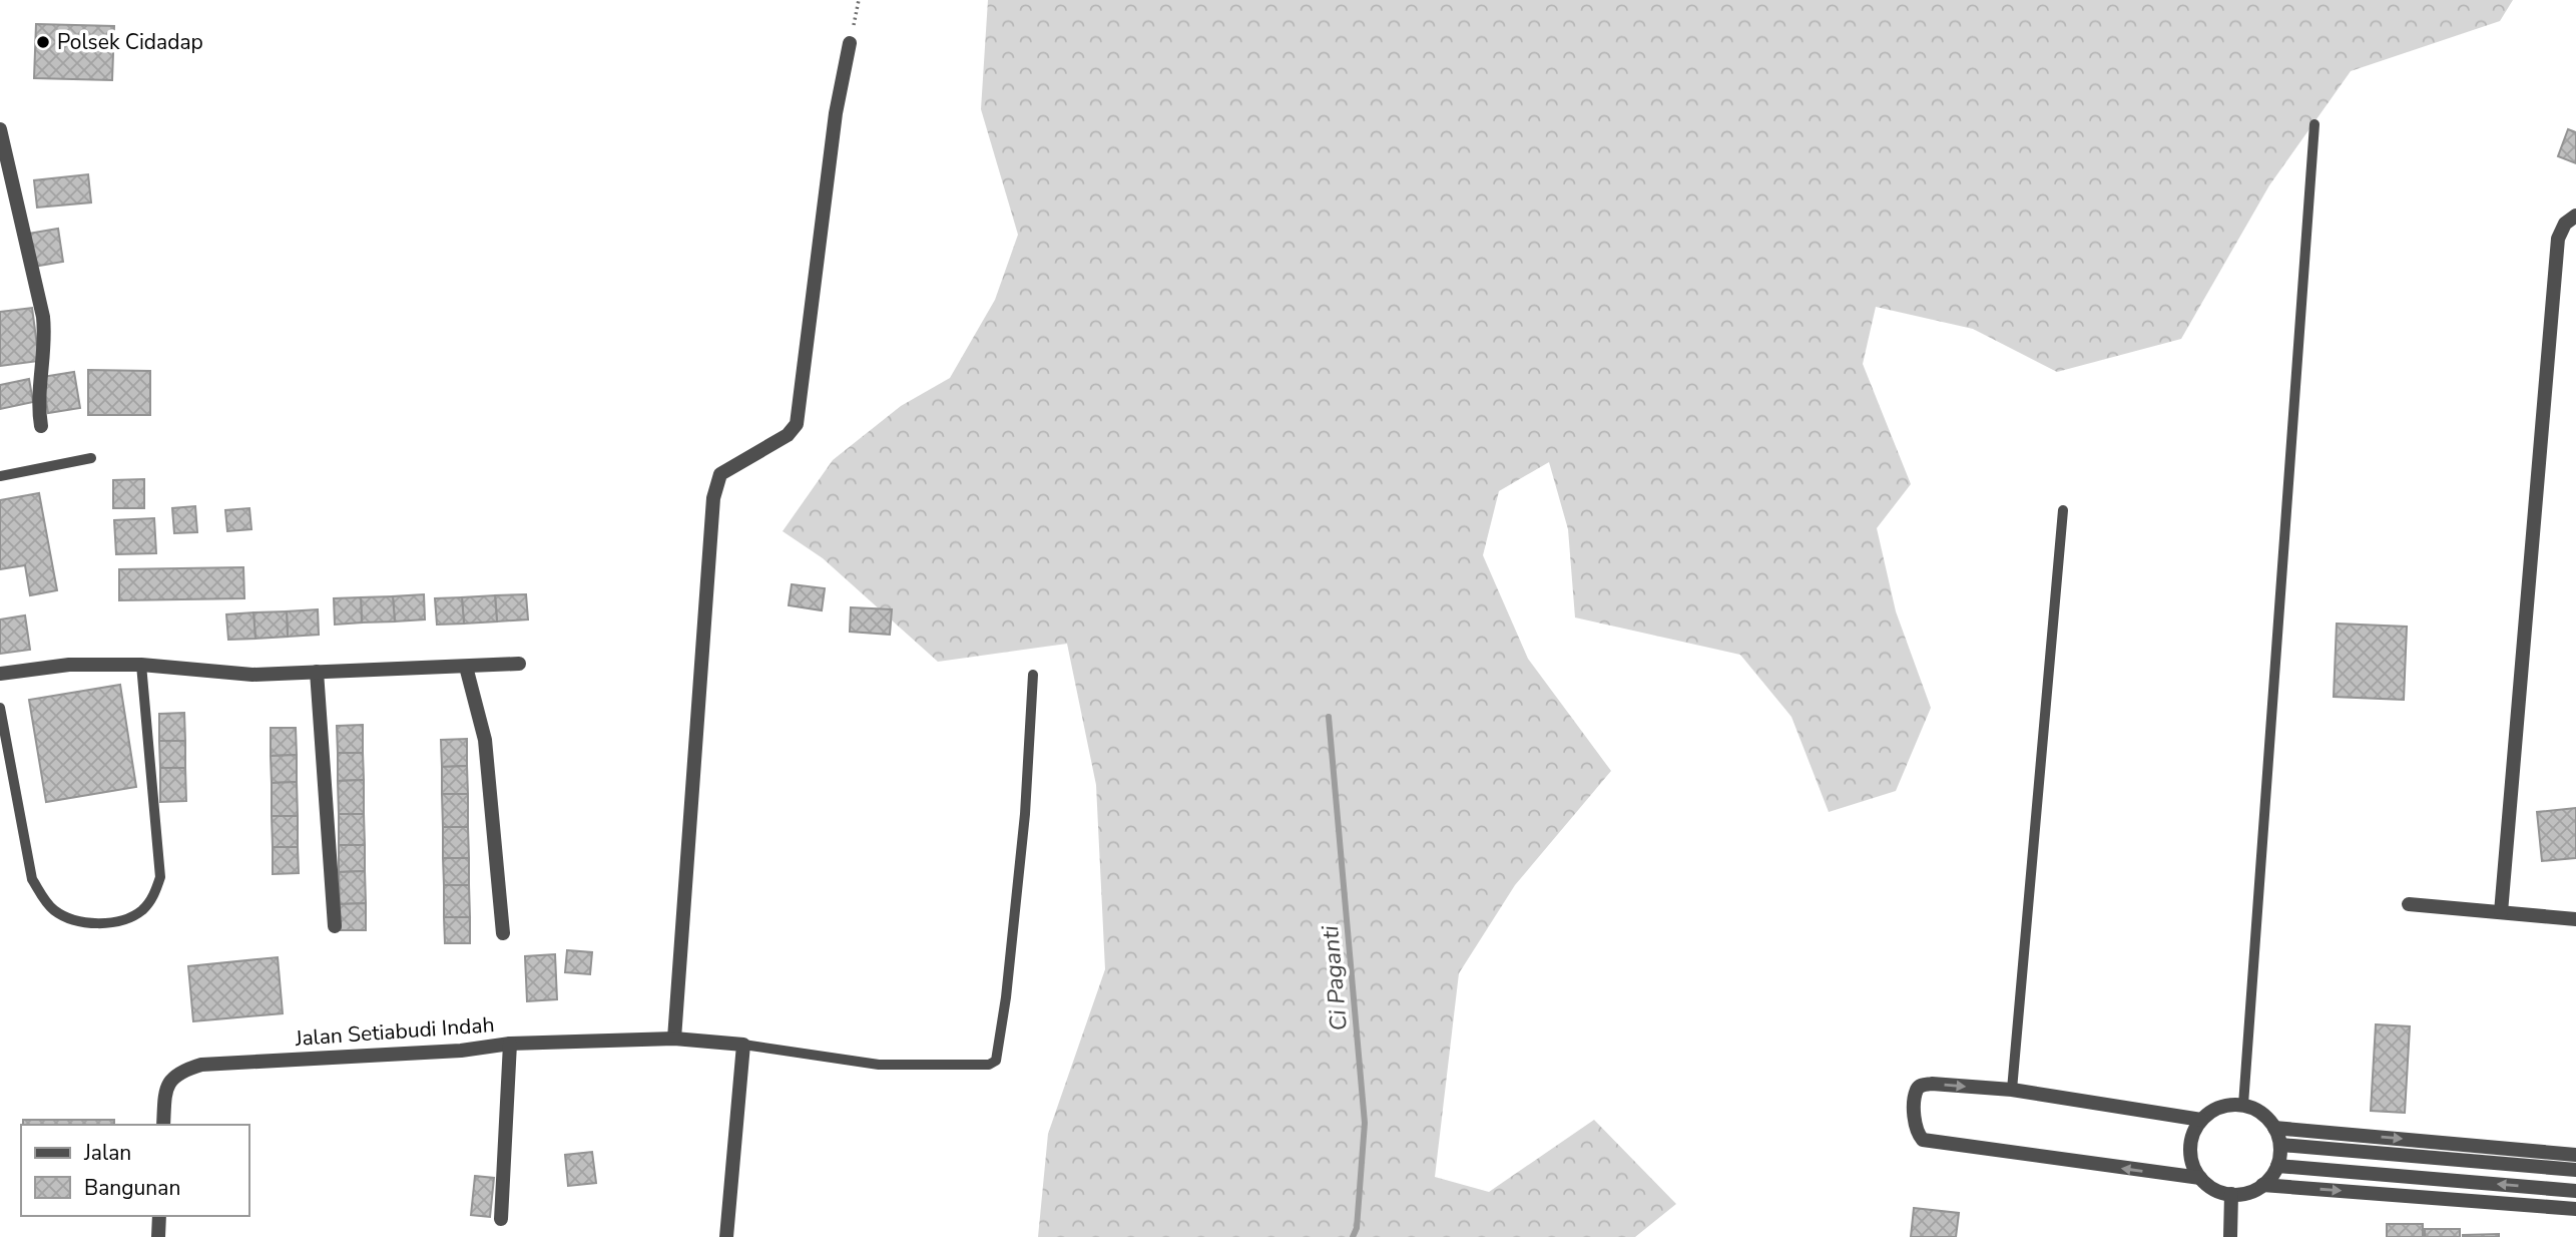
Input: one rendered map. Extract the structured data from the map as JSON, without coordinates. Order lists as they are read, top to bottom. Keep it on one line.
{"streets":{"street":["Jalan Setiabudi Indah"]},"water":["Ci Paganti"],"places":["Polsek Cidadap"],"legend":["Jalan","Bangunan"]}
